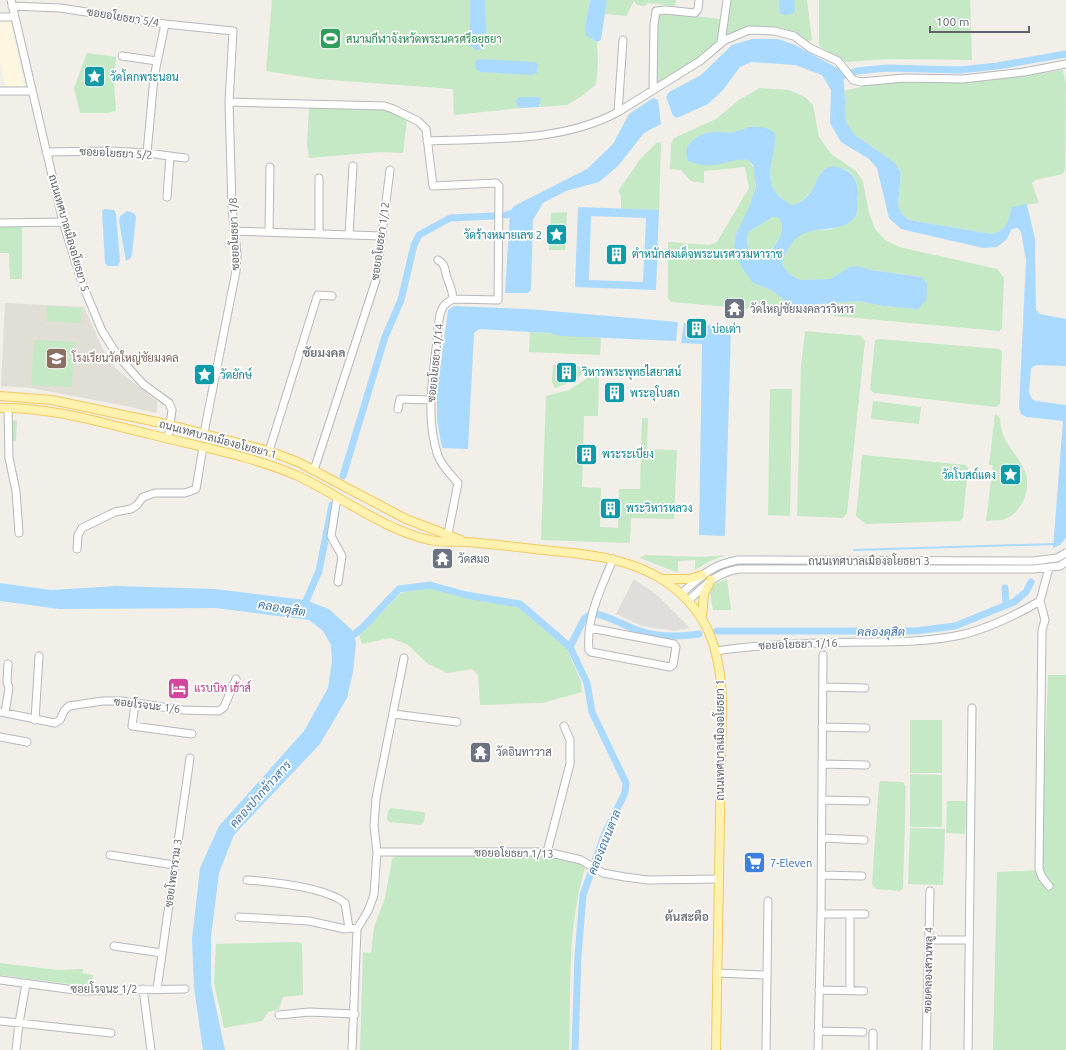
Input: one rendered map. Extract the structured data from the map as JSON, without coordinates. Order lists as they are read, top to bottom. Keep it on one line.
{"streets":{"main road":["ถนนเทศบาลเมืองอโยธยา 1"],"street":["ซอยอโยธยา 5/4","ซอยอโยธยา 5/2","ถนนเทศบาลเมืองอโยธยา 5","ซอยอโยธยา 1/8","ซอยอโยธยา 1/12","ซอยอโยธยา 1/14","ถนนเทศบาลเมืองอโยธยา 3","ซอยอโยธยา 1/16","ซอยโรจนะ 1/6","ซอยอโยธยา 1/13","ซอยโพธาราม 3","ซอยคลองสวนพลู 4","ซอยโรจนะ 1/2"]},"crossings":[["ซอยอโยธยา 5/4","ถนนเทศบาลเมืองอโยธยา 5"],["ซอยอโยธยา 5/4","ซอยอโยธยา 1/8"],["ซอยอโยธยา 5/2","ถนนเทศบาลเมืองอโยธยา 5"],["ถนนเทศบาลเมืองอโยธยา 5","ถนนเทศบาลเมืองอโยธยา 1"],["ซอยอโยธยา 1/8","ถนนเทศบาลเมืองอโยธยา 1"],["ซอยอโยธยา 1/12","ถนนเทศบาลเมืองอโยธยา 1"],["ซอยอโยธยา 1/14","ถนนเทศบาลเมืองอโยธยา 1"],["ถนนเทศบาลเมืองอโยธยา 1","ถนนเทศบาลเมืองอโยธยา 3"],["ถนนเทศบาลเมืองอโยธยา 1","ซอยอโยธยา 1/16"],["ถนนเทศบาลเมืองอโยธยา 1","ซอยอโยธยา 1/13"],["ซอยโพธาราม 3","ซอยโรจนะ 1/2"]],"districts":["ชัยมงคล","ต้นสะตือ"],"water":["คลองดุสิต","คลองปากข้าวสาร","คลองถนนตาล"],"places":{"sports":["สนามกีฬาจังหวัดพระนครศรีอยุธยา"],"place":["วัดโคกพระนอน","วัดร้างหมายเลข 2","วัดยักษ์","วัดโบสถ์แดง"],"building":["ตำหนักสมเด็จพระนเรศวรมหาราช","บ่อเต่า","วิหารพระพุทธไสยาสน์","พระอุโบสถ","พระระเบียง","พระวิหารหลวง"],"temple":["วัดใหญ่ชัยมงคลวรวิหาร","วัดสมอ","วัดอินทาวาส"],"school or university":["โรงเรียนวัดใหญ่ชัยมงคล"],"hotel":["แรบบิท เฮ้าส์"],"supermarket":["7-Eleven"]},"scale_bar":"100 m"}
